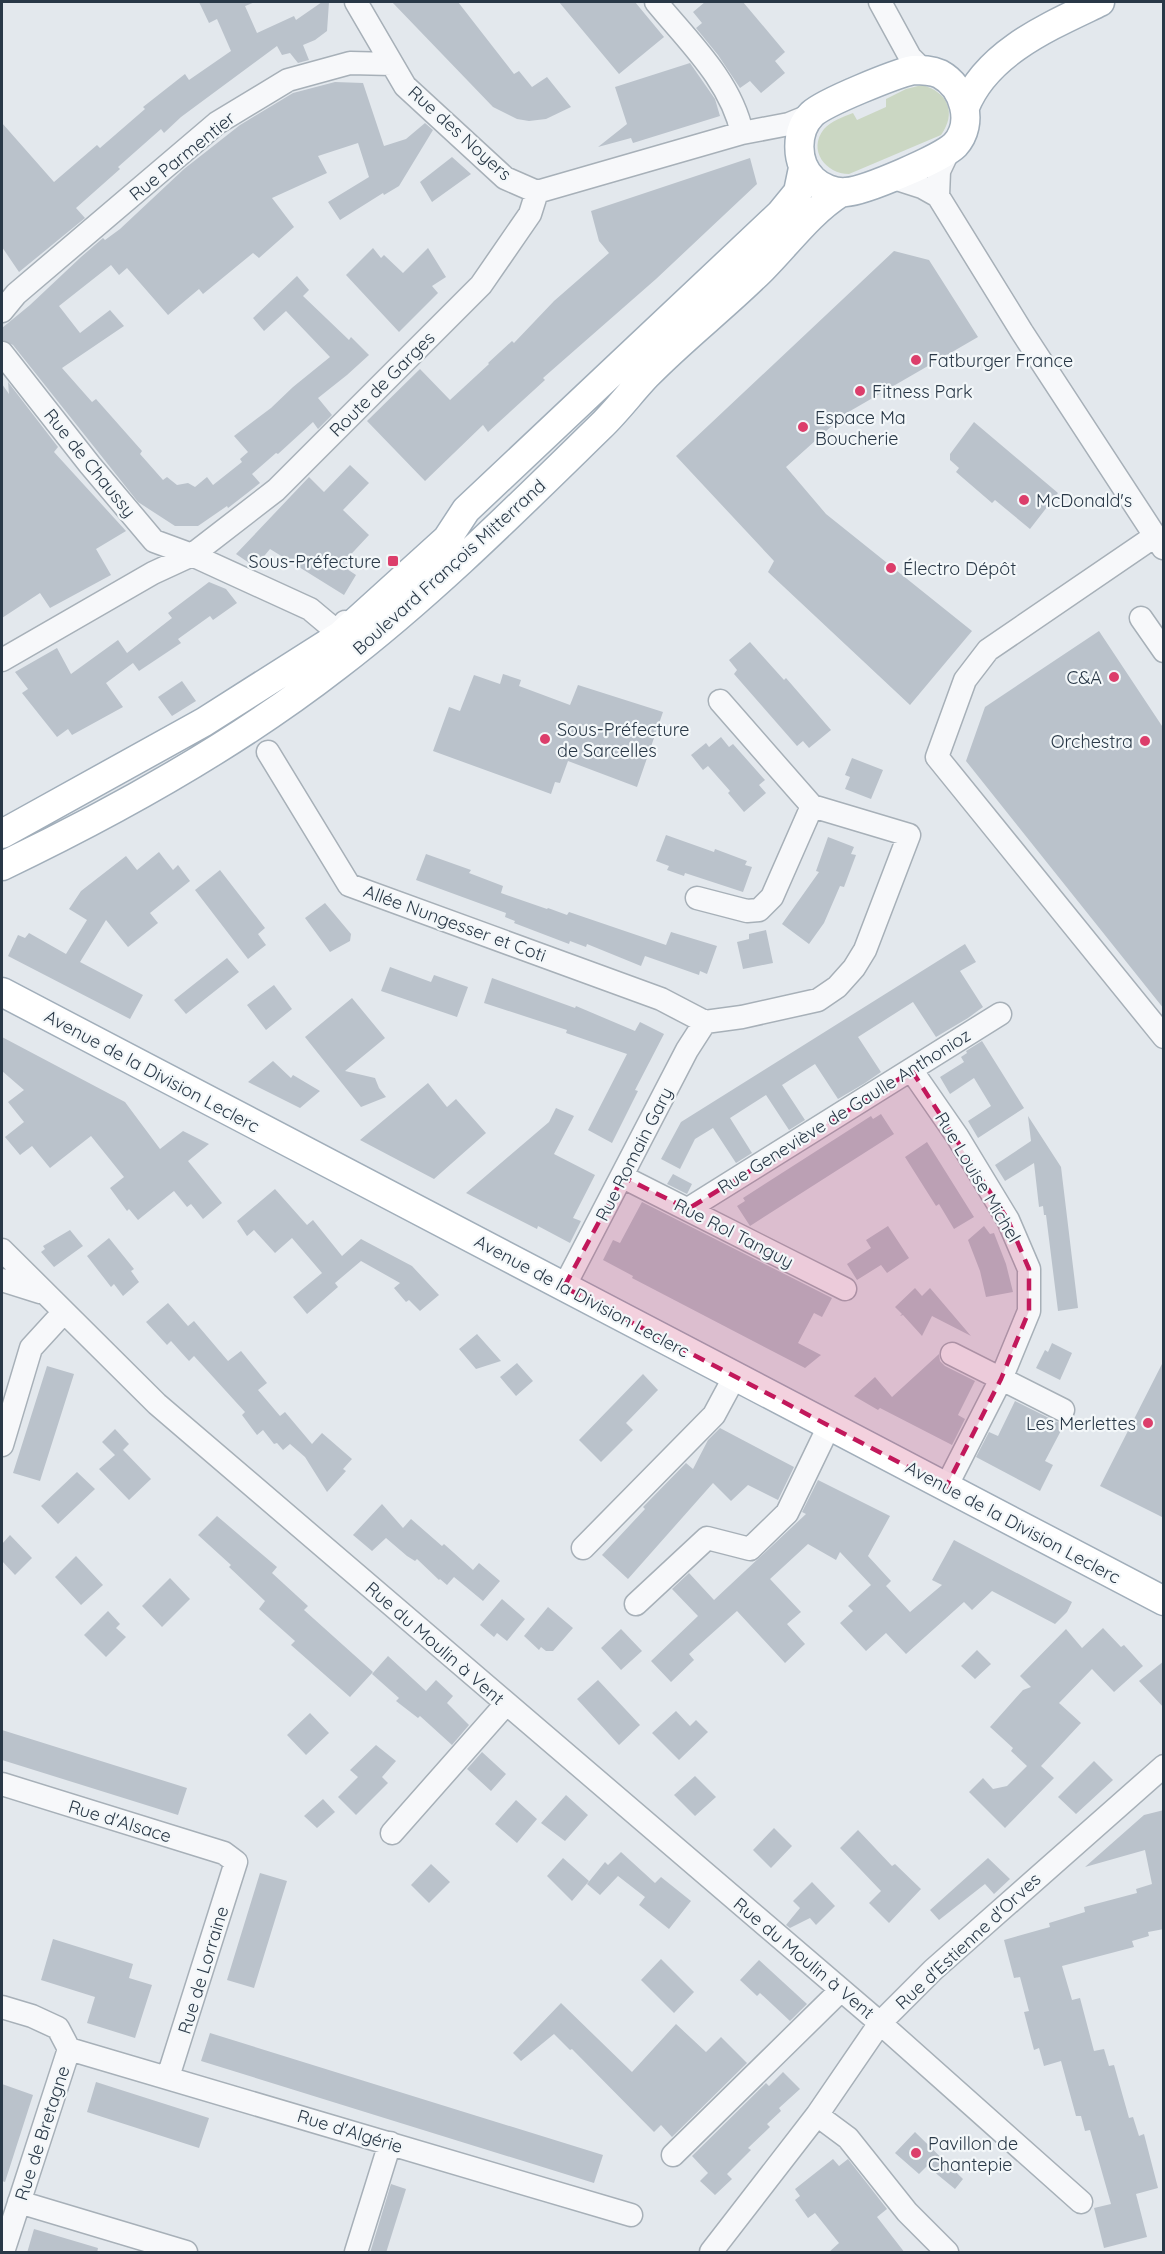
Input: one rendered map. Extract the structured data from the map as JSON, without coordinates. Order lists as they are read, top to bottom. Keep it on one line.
{"streets":{"main road":["Boulevard François Mitterrand","Avenue de la Division Leclerc"],"street":["Rue des Noyers","Rue Parmentier","Route de Garges","Rue de Chaussy","Allée Nungesser et Coti","Rue Geneviève de Gaulle Anthonioz","Rue Romain Gary","Rue Louise Michel","Rue Rol Tanguy","Rue du Moulin à Vent","Rue d'Alsace","Rue d'Estienne d'Orves","Rue de Lorraine","Rue d'Algérie","Rue de Bretagne"]},"crossings":[["Rue des Noyers","Rue Parmentier"],["Rue des Noyers","Route de Garges"],["Route de Garges","Rue de Chaussy"],["Rue de Chaussy","Boulevard François Mitterrand"],["Allée Nungesser et Coti","Rue Romain Gary"],["Avenue de la Division Leclerc","Rue Romain Gary"],["Avenue de la Division Leclerc","Rue Louise Michel"],["Rue Geneviève de Gaulle Anthonioz","Rue Louise Michel"],["Rue Geneviève de Gaulle Anthonioz","Rue Rol Tanguy"],["Rue Romain Gary","Rue Rol Tanguy"],["Rue du Moulin à Vent","Rue d'Estienne d'Orves"],["Rue d'Alsace","Rue de Lorraine"],["Rue de Lorraine","Rue d'Algérie"],["Rue d'Algérie","Rue de Bretagne"]],"places":{"other":["Fatburger France","Fitness Park","Espace Ma Boucherie","McDonald's","Électro Dépôt","C&A","Sous-Préfecture de Sarcelles","Orchestra","Les Merlettes","Pavillon de Chantepie"],"transit":["Sous-Préfecture"]}}
